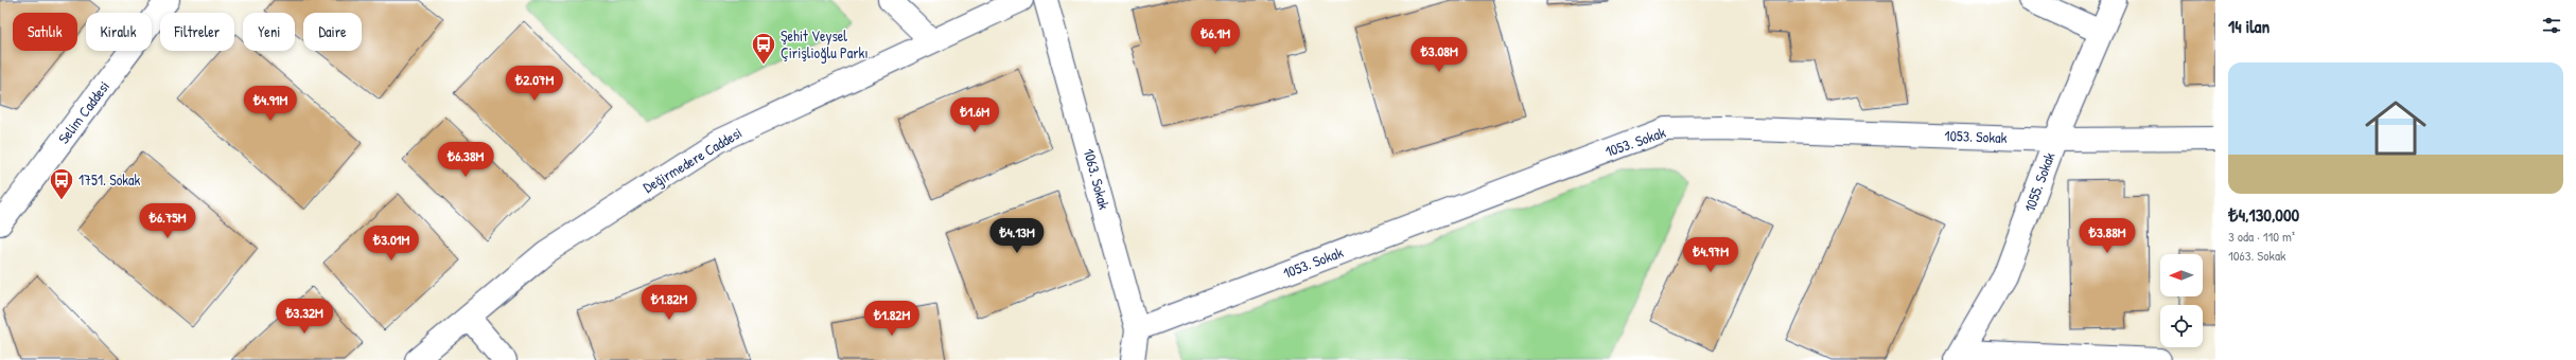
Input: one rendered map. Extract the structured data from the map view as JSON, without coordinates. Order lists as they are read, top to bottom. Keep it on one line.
{"streets":{"street":["Selim Caddesi","1053. Sokak","Değirmedere Caddesi","1063. Sokak","1055. Sokak"]},"crossings":[["1053. Sokak","1063. Sokak"],["1053. Sokak","1055. Sokak"]],"places":{"bus stop":["Şehit Veysel Çirişlioğlu Parkı","1751. Sokak"]},"north":"left","page":{"heading":"14 ilan","chip":["Satılık","Kiralık","Filtreler","Yeni","Daire"],"price":["₺6.1M","₺3.08M","₺2.07M","₺4.91M","₺1.6M","₺6.38M","₺6.75M","₺4.13M","₺3.88M","₺3.01M","₺4.97M","₺1.82M","₺3.32M","₺1.82M"],"list":[{"name":"₺4,130,000","note":"3 oda · 110 m² · 1063. Sokak"}]}}
